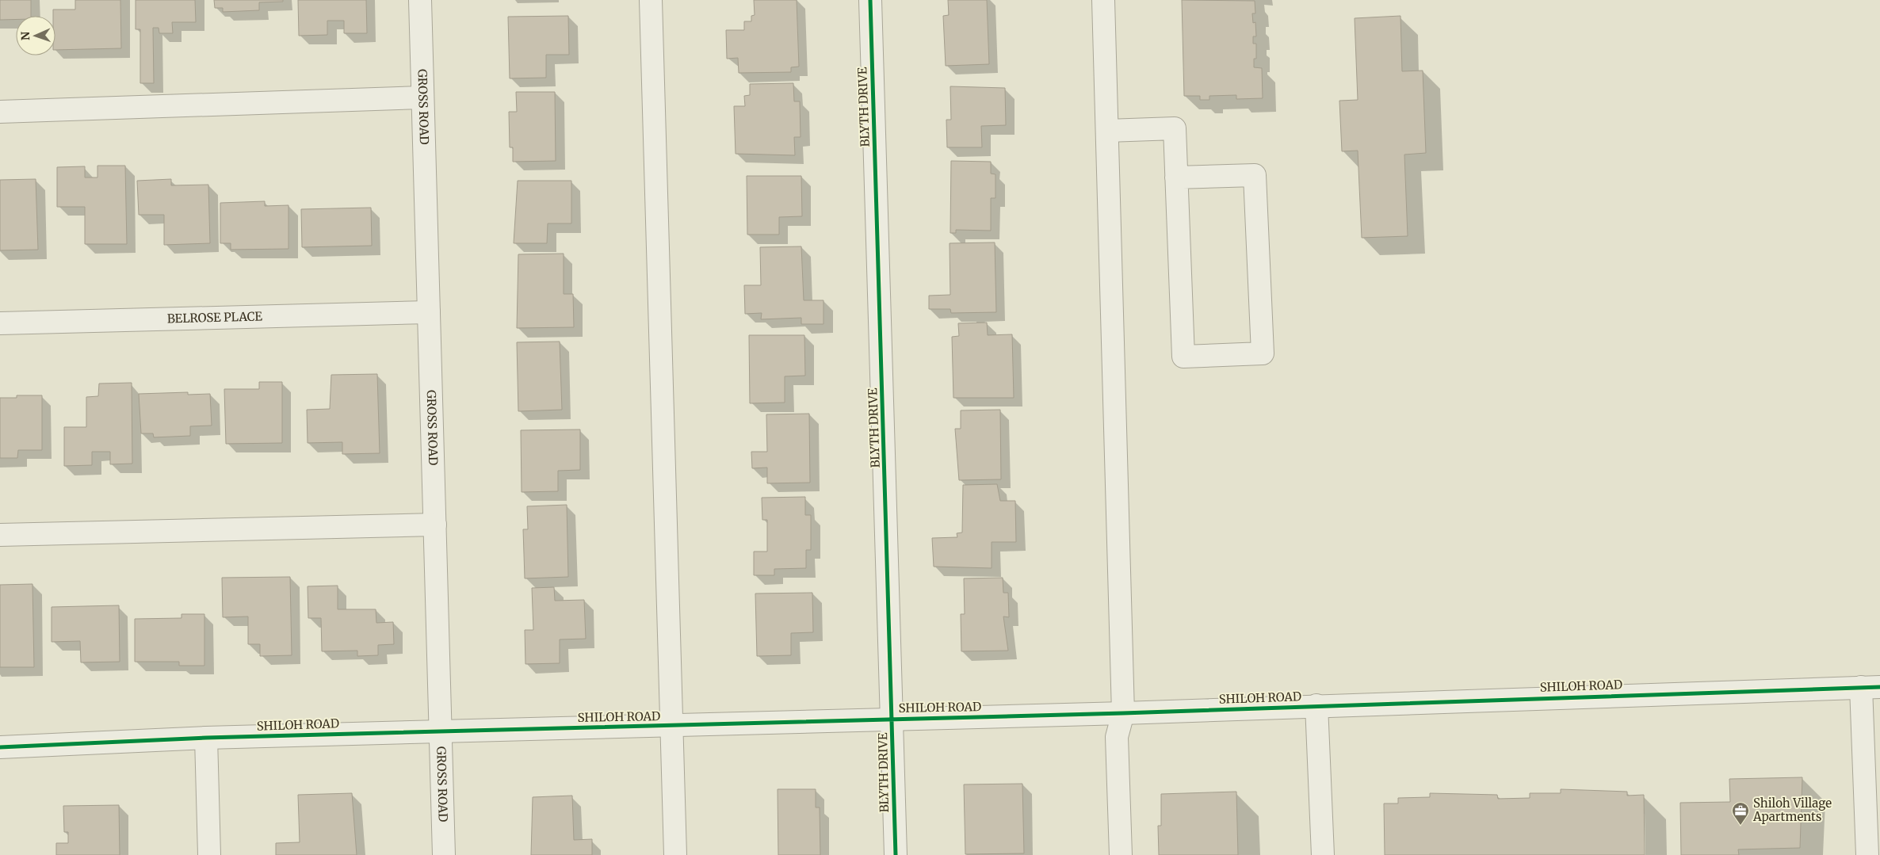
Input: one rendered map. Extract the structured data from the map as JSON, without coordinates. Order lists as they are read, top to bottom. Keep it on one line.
{"streets":{"street":["GROSS ROAD","BLYTH DRIVE","BELROSE PLACE","SHILOH ROAD"]},"crossings":[["GROSS ROAD","BELROSE PLACE"],["GROSS ROAD","SHILOH ROAD"],["BLYTH DRIVE","SHILOH ROAD"]],"places":{"office":["Shiloh Village Apartments"]},"north":"left"}
